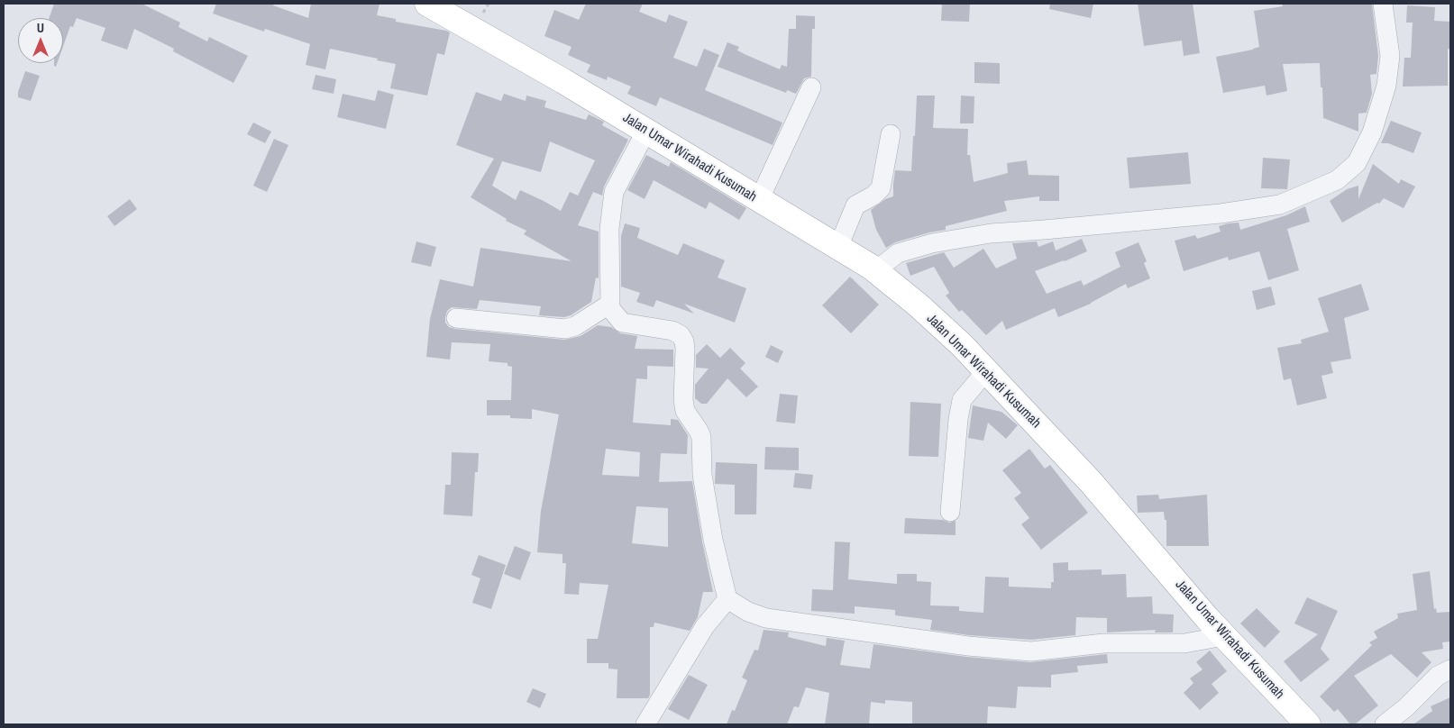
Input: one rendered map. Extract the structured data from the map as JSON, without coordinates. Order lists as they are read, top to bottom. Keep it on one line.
{"streets":{"main road":["Jalan Umar Wirahadi Kusumah"]},"north":"top"}
